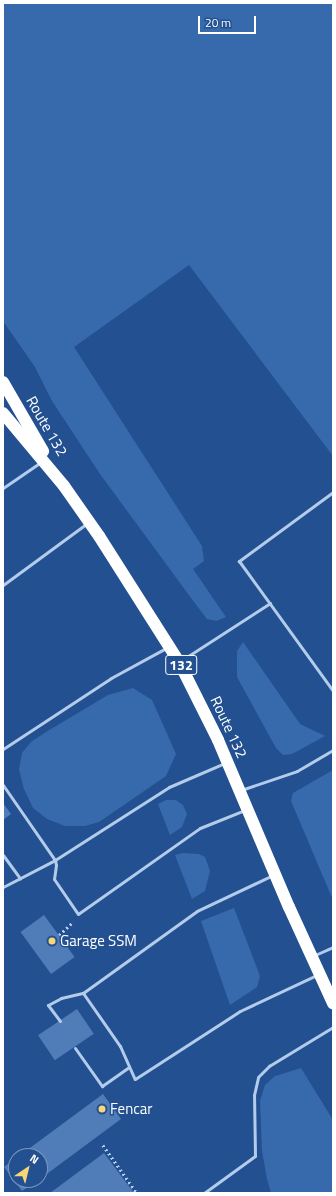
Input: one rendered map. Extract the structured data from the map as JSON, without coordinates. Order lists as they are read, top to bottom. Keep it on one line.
{"streets":{"highway":["Route 132","132"]},"places":["Garage SSM","Fencar"],"scale_bar":"20 m","north":"top right"}
